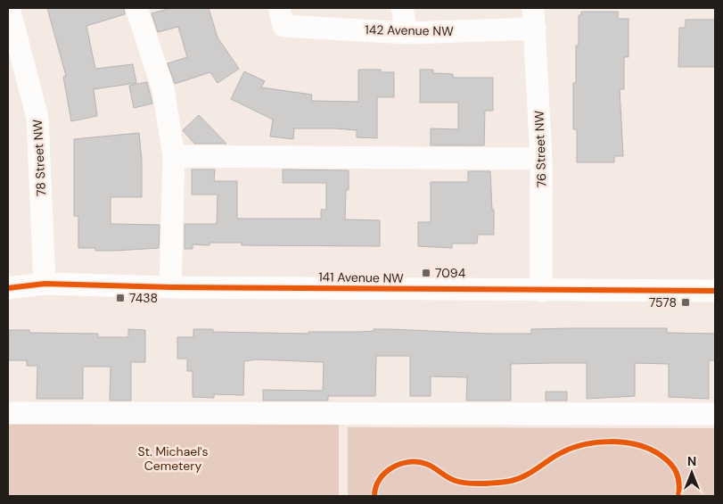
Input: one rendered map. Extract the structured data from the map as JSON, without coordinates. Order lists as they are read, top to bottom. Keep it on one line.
{"streets":{"street":["142 Avenue NW","76 Street NW","78 Street NW","141 Avenue NW"]},"crossings":[["142 Avenue NW","76 Street NW"],["76 Street NW","141 Avenue NW"],["78 Street NW","141 Avenue NW"]],"parks":["St. Michael's Cemetery"],"places":{"transit":["7094","7438","7578"]},"north":"top"}
